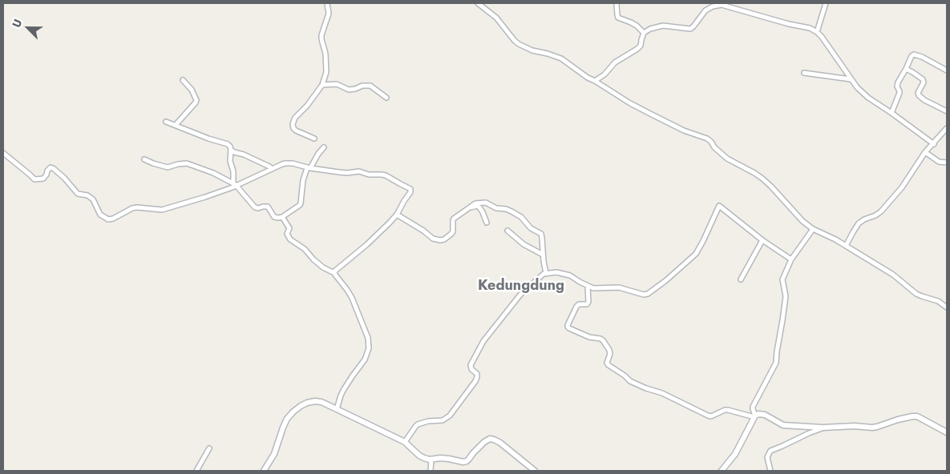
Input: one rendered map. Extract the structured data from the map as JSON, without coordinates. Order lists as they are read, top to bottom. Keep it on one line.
{"districts":["Kedungdung"],"north":"top left"}
